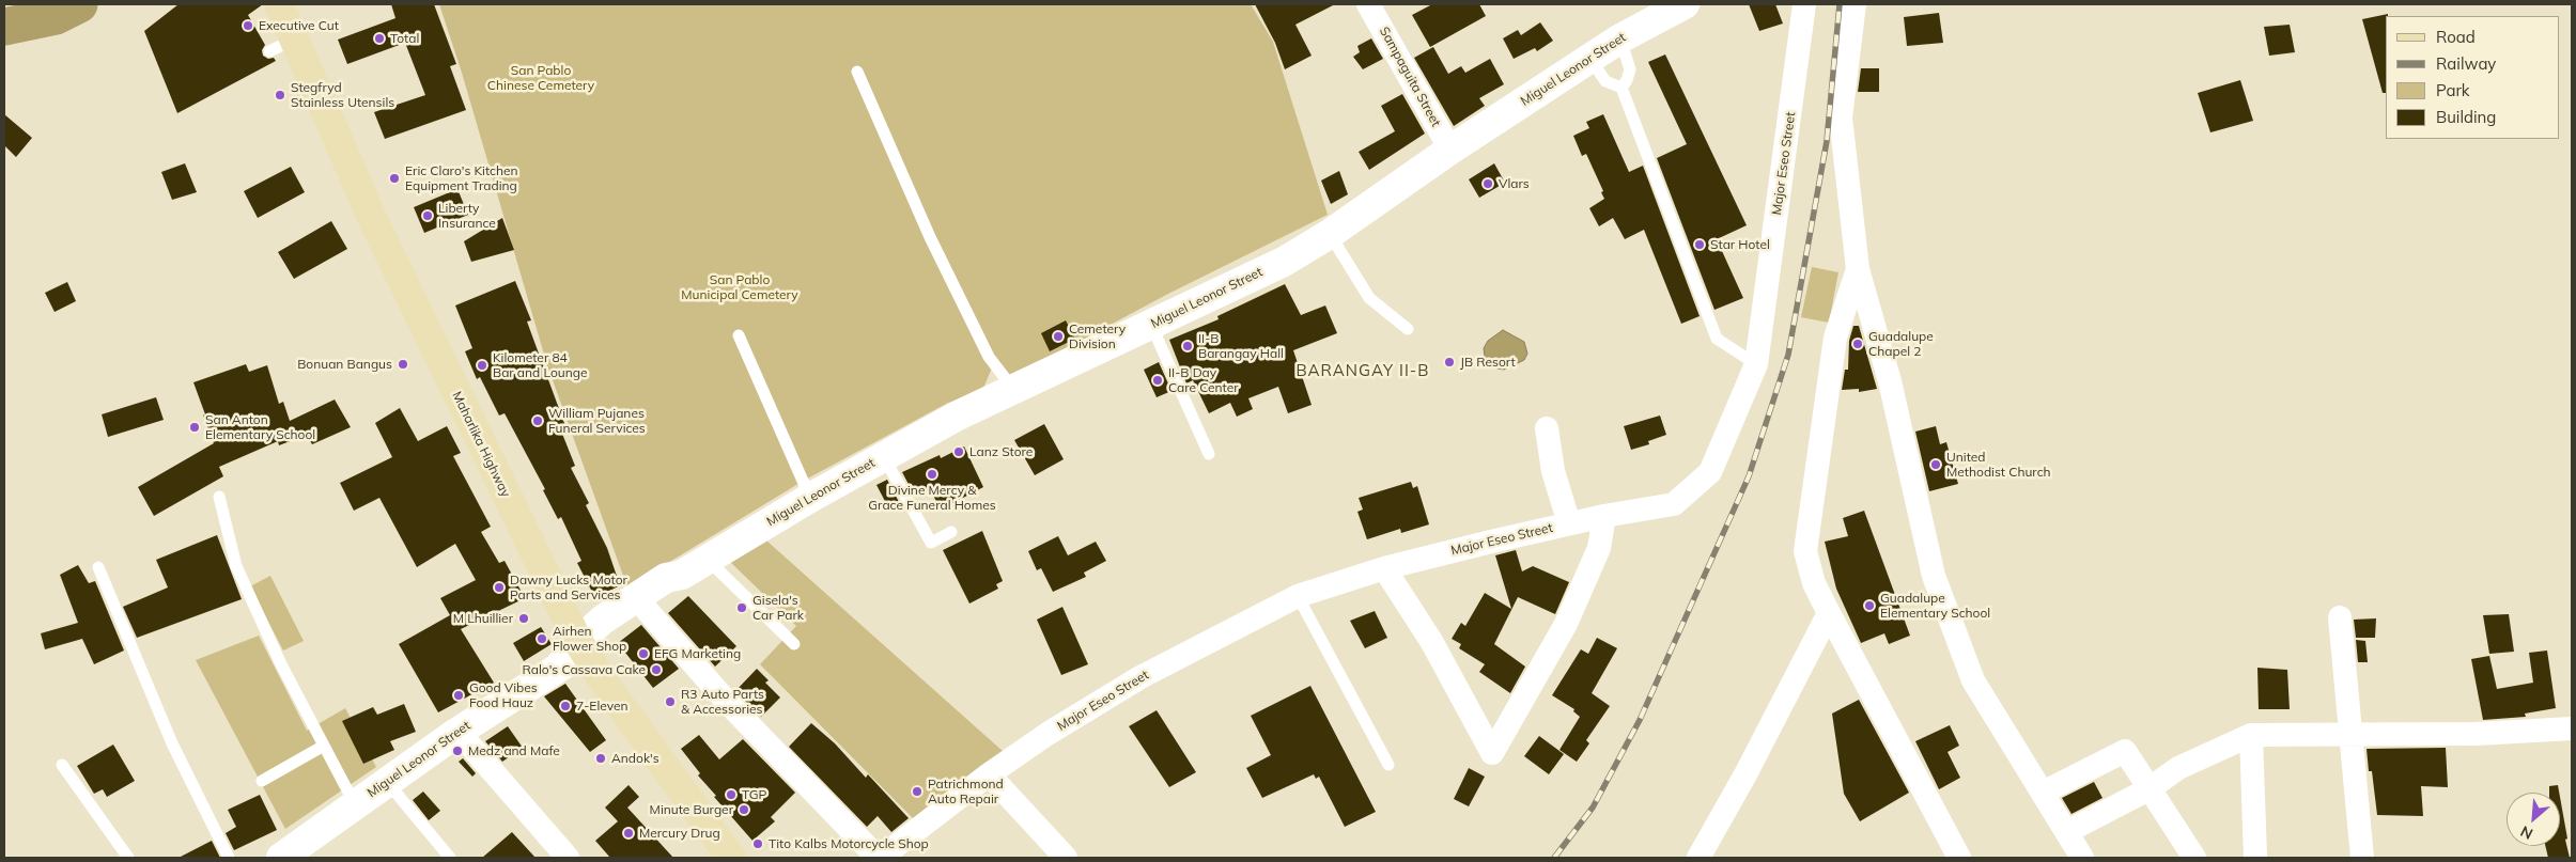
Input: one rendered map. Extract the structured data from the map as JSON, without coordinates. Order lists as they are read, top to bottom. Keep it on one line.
{"streets":{"main road":["Maharlika Highway"],"street":["Miguel Leonor Street","Sampaguita Street","Major Eseo Street"]},"crossings":[["Miguel Leonor Street","Sampaguita Street"],["Miguel Leonor Street","Maharlika Highway"]],"districts":["BARANGAY II-B"],"parks":["San Pablo Chinese Cemetery","San Pablo Municipal Cemetery"],"places":["Executive Cut","Total","Stegfryd Stainless Utensils","Eric Claro's Kitchen Equipment Trading","Vlars","Liberty Insurance","Star Hotel","Cemetery Division","Guadalupe Chapel 2","II-B Barangay Hall","JB Resort","Bonuan Bangus","Kilometer 84 Bar and Lounge","II-B Day Care Center","William Pujanes Funeral Services","San Anton Elementary School","Lanz Store","United Methodist Church","Divine Mercy & Grace Funeral Homes","Dawny Lucks Motor Parts and Services","Guadalupe Elementary School","Gisela's Car Park","M Lhuillier","Airhen Flower Shop","EFG Marketing","Ralo's Cassava Cake","Good Vibes Food Hauz","R3 Auto Parts & Accessories","7-Eleven","Medz and Mafe","Andok's","Patrichmond Auto Repair","TGP","Minute Burger","Mercury Drug","Tito Kalbs Motorcycle Shop"],"legend":["Road","Railway","Park","Building"],"north":"bottom left"}
